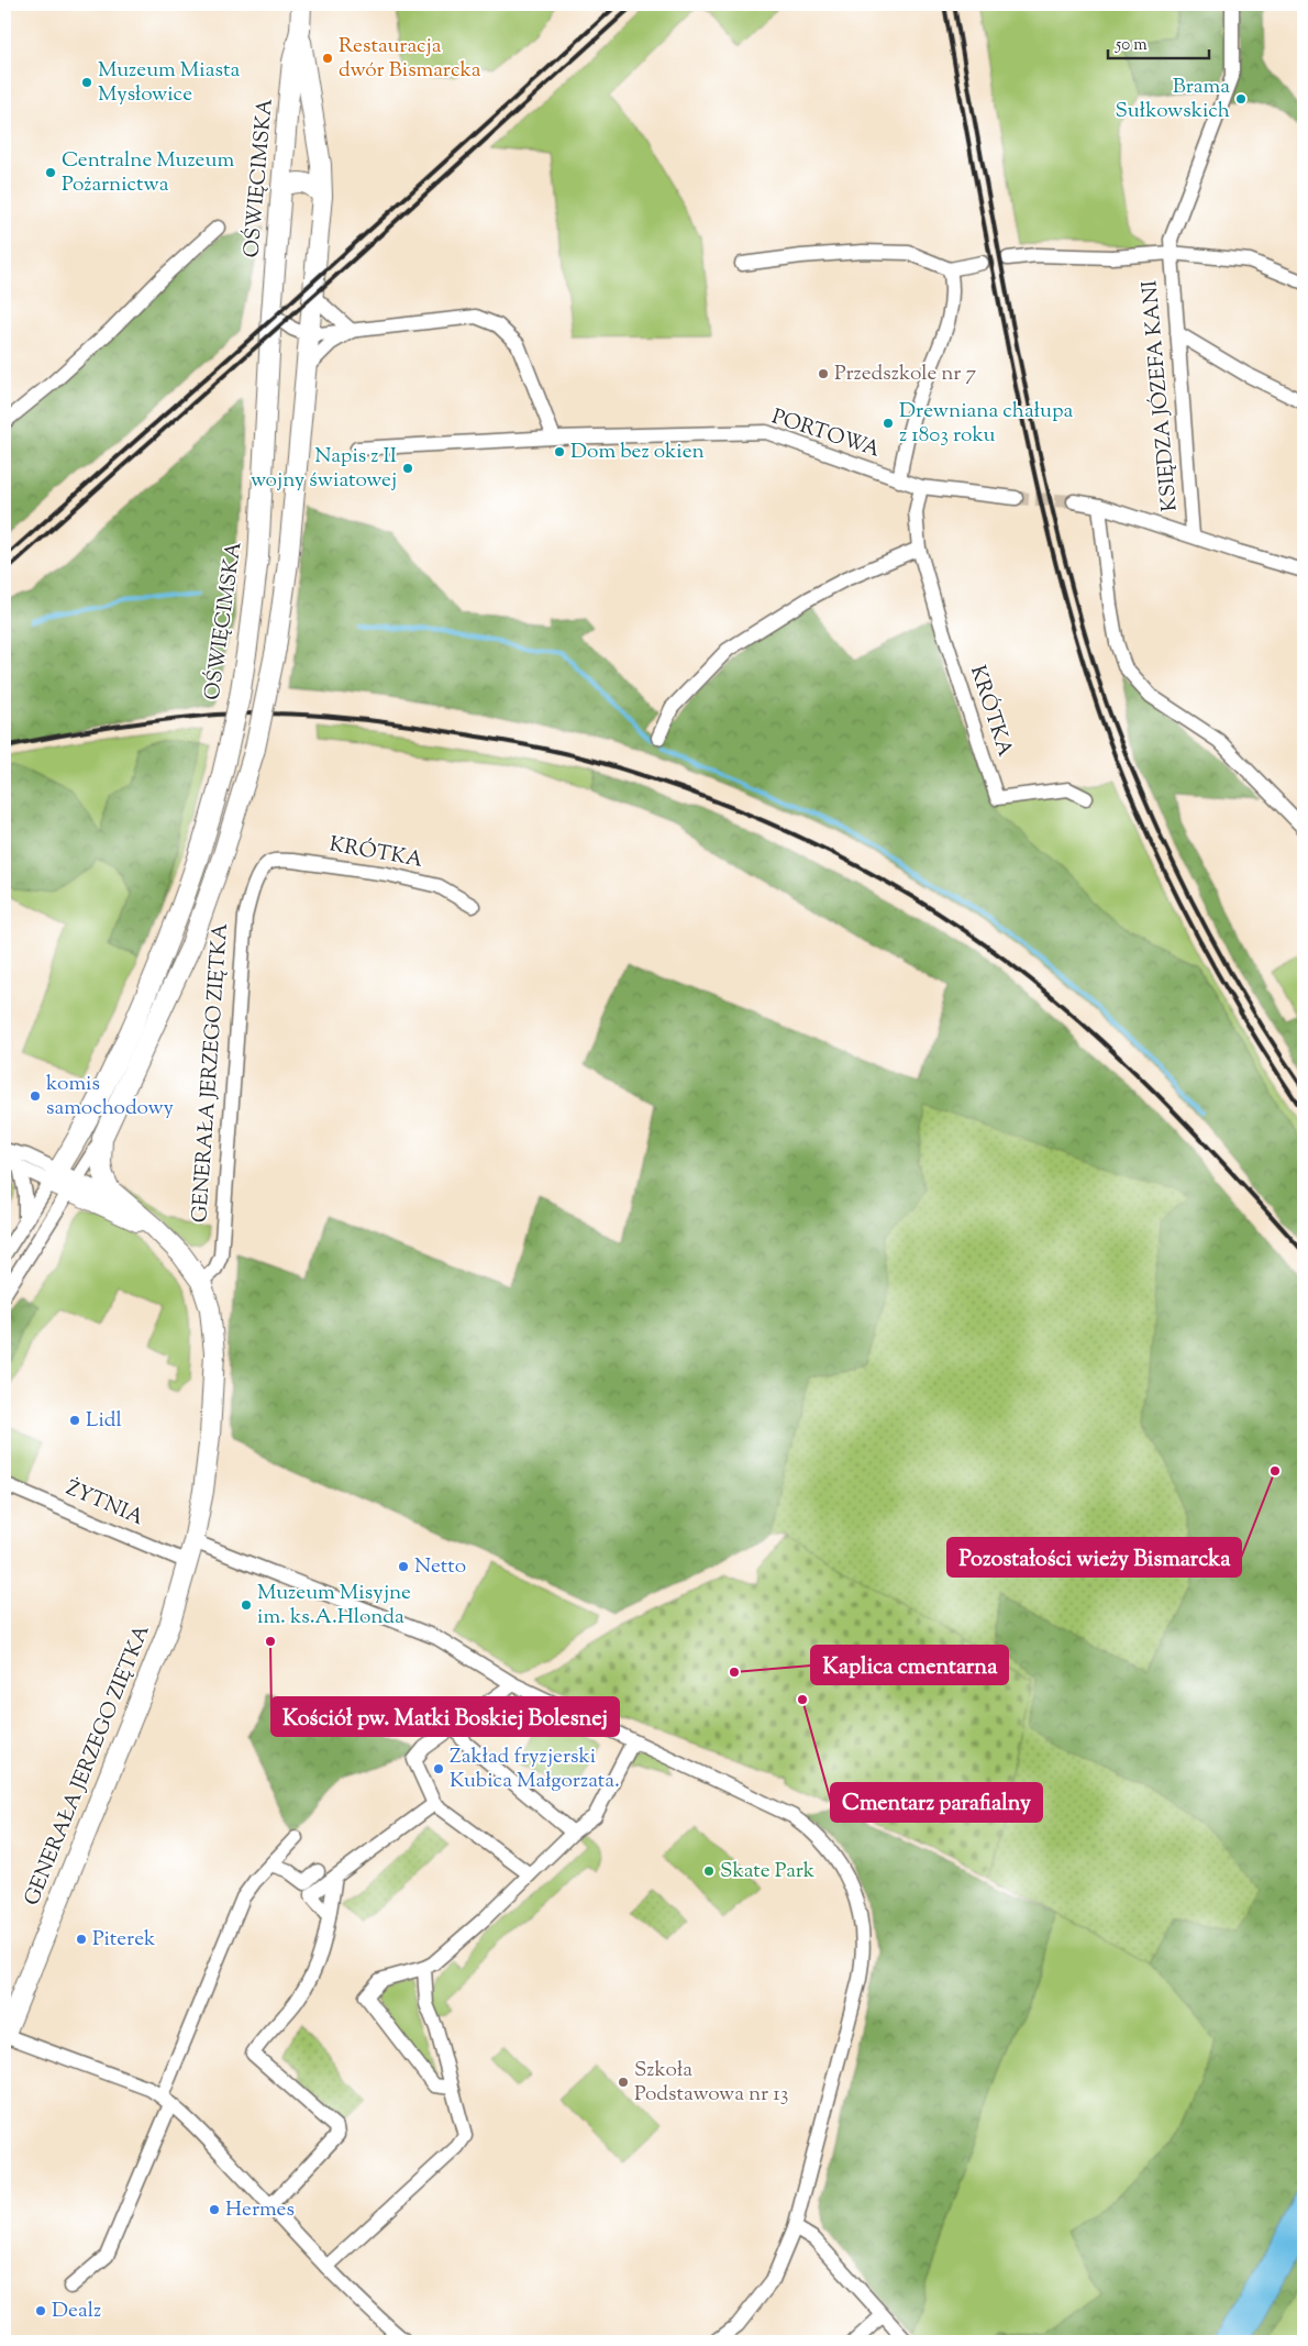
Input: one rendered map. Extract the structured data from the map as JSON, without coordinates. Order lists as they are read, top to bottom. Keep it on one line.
{"streets":{"main road":["OŚWIĘCIMSKA","GENERAŁA JERZEGO ZIĘTKA"],"street":["KSIĘDZA JÓZEFA KANI","PORTOWA","KRÓTKA","ŻYTNIA"]},"crossings":[["KRÓTKA","GENERAŁA JERZEGO ZIĘTKA"],["GENERAŁA JERZEGO ZIĘTKA","ŻYTNIA"]],"places":["Restauracja dwór Bismarcka","Muzeum Miasta Mysłowice","Brama Sułkowskich","Centralne Muzeum Pożarnictwa","Przedszkole nr 7","Drewniana chałupa z 1803 roku","Dom bez okien","Napis z II wojny światowej","komis samochodowy","Lidl","Pozostałości wieży Bismarcka","Netto","Muzeum Misyjne im. ks.A.Hlonda","Kościół pw. Matki Boskiej Bolesnej","Kaplica cmentarna","Cmentarz parafialny","Zakład fryzjerski Kubica Małgorzata.","Skate Park","Piterek","Szkoła Podstawowa nr 13","Hermes","Dealz"],"scale_bar":"50 m"}
